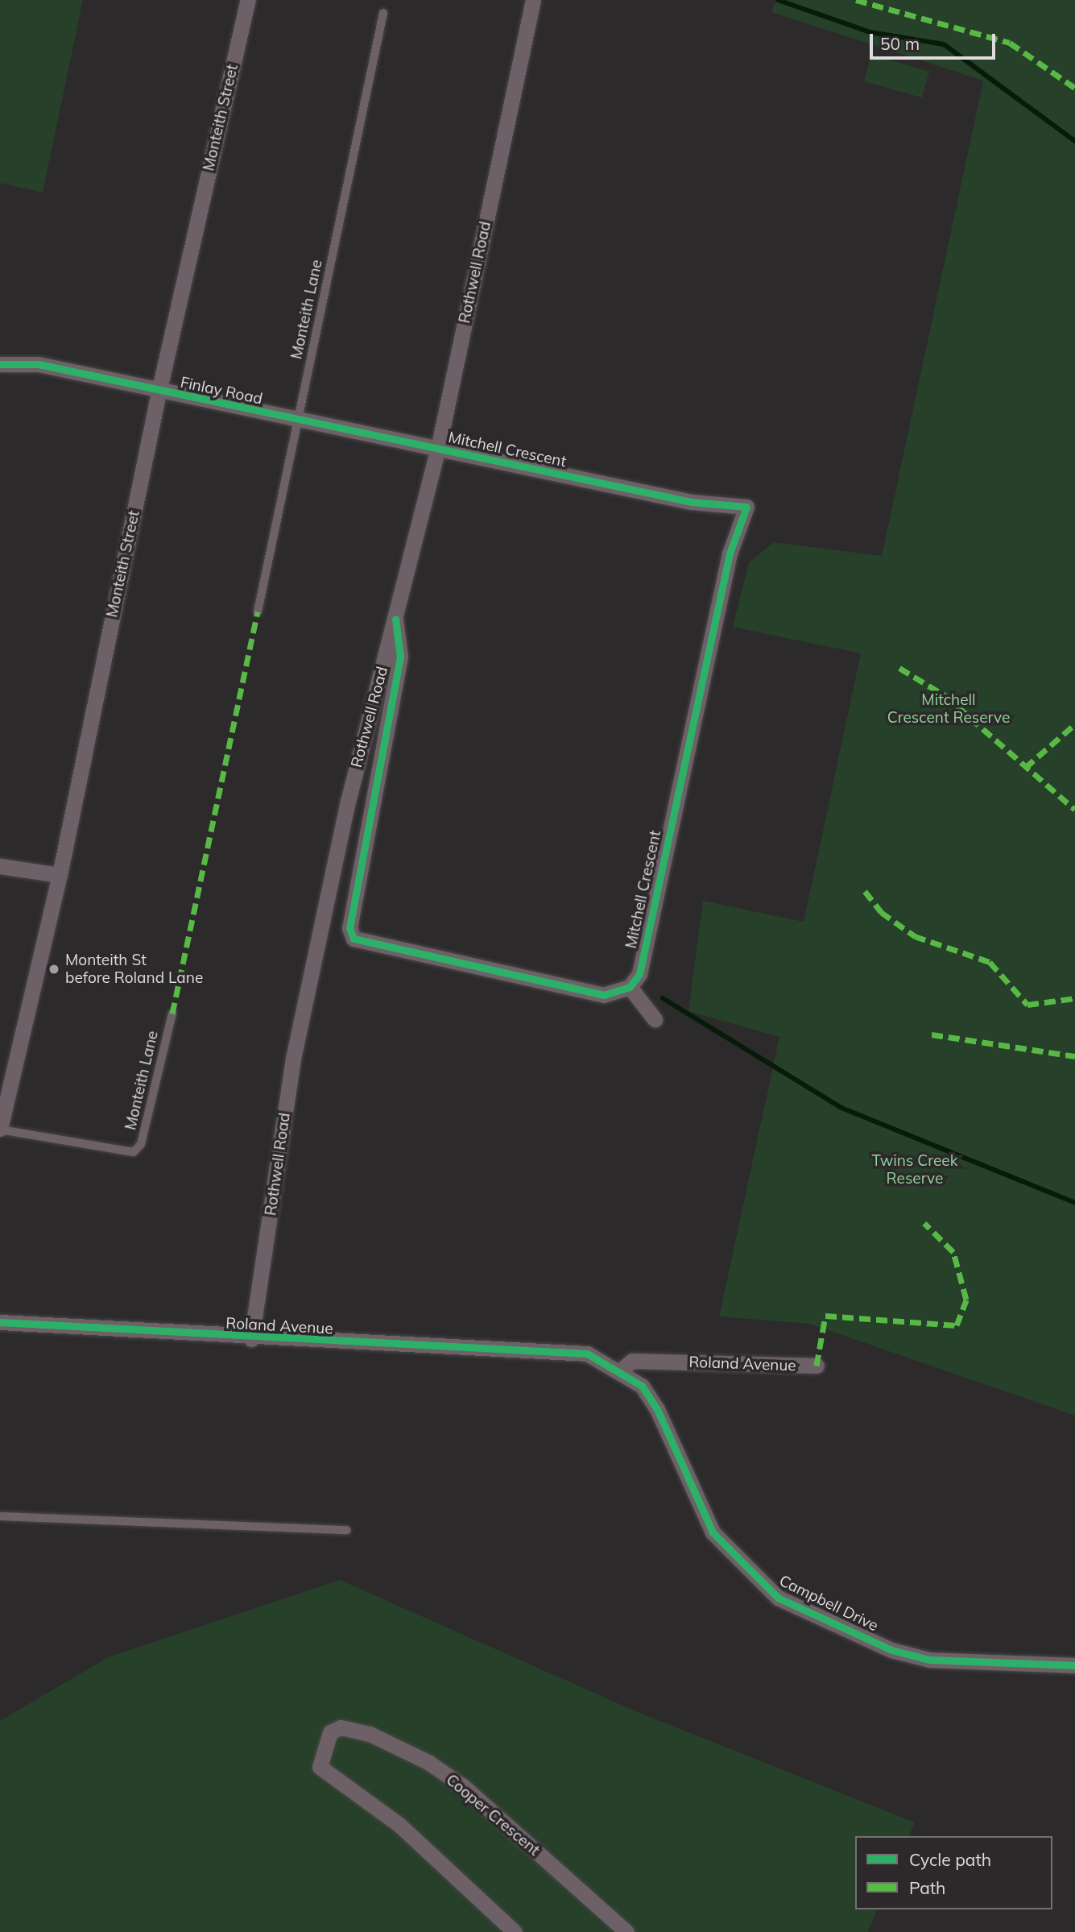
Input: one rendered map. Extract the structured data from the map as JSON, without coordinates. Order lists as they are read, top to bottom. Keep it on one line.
{"streets":{"street":["Monteith Street","Rothwell Road","Finlay Road","Mitchell Crescent","Roland Avenue","Campbell Drive","Cooper Crescent"],"lane":["Monteith Lane"]},"crossings":[["Monteith Street","Monteith Lane"],["Monteith Street","Finlay Road"],["Rothwell Road","Finlay Road"],["Rothwell Road","Mitchell Crescent"],["Rothwell Road","Roland Avenue"],["Monteith Lane","Finlay Road"],["Finlay Road","Mitchell Crescent"],["Roland Avenue","Campbell Drive"]],"parks":["Mitchell Crescent Reserve","Twins Creek Reserve"],"places":["Monteith St before Roland Lane"],"legend":["Cycle path","Path"],"scale_bar":"50 m"}
